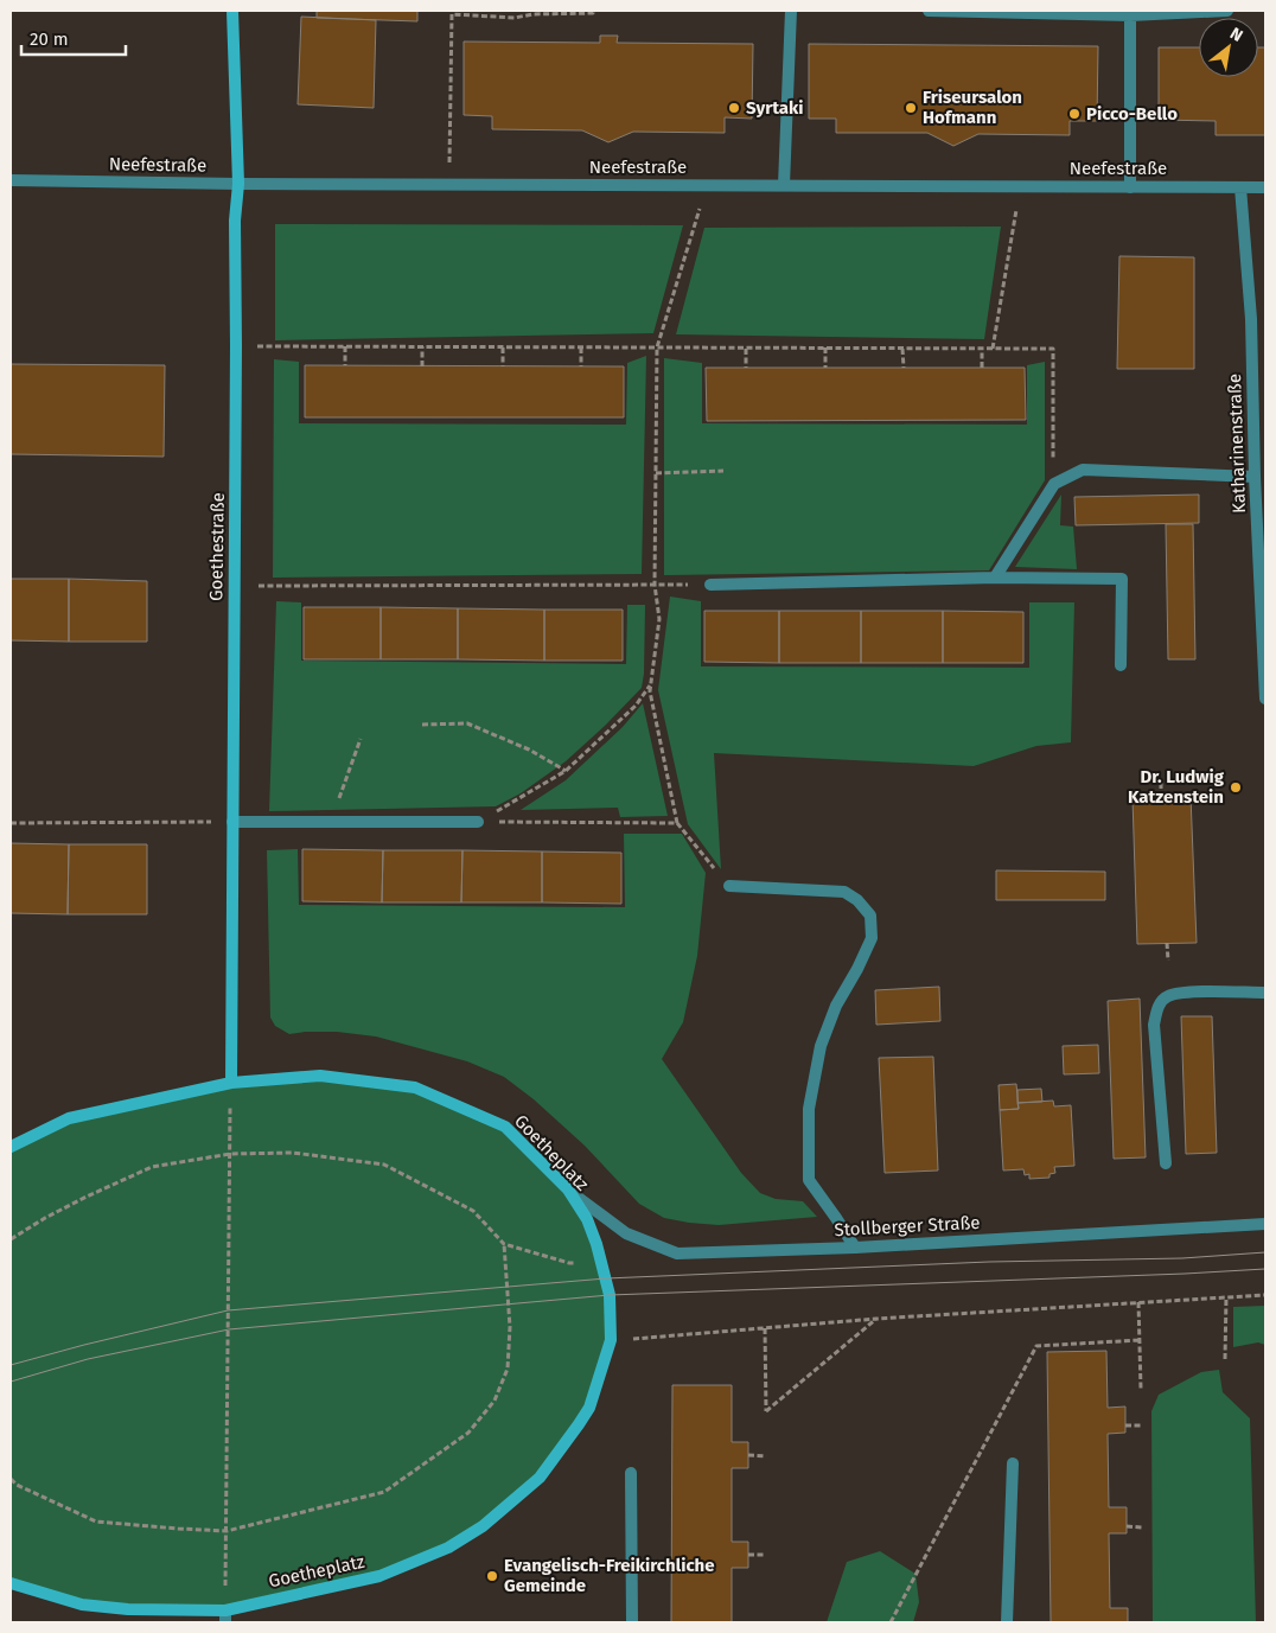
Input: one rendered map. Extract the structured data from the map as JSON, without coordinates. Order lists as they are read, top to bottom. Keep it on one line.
{"streets":{"main road":["Goethestraße","Goetheplatz"],"street":["Neefestraße","Katharinenstraße","Stollberger Straße"]},"crossings":[["Neefestraße","Katharinenstraße"],["Neefestraße","Goethestraße"],["Goethestraße","Goetheplatz"],["Goetheplatz","Stollberger Straße"]],"places":["Syrtaki","Friseursalon Hofmann","Picco-Bello","Dr. Ludwig Katzenstein","Evangelisch-Freikirchliche Gemeinde"],"scale_bar":"20 m","north":"top right"}
